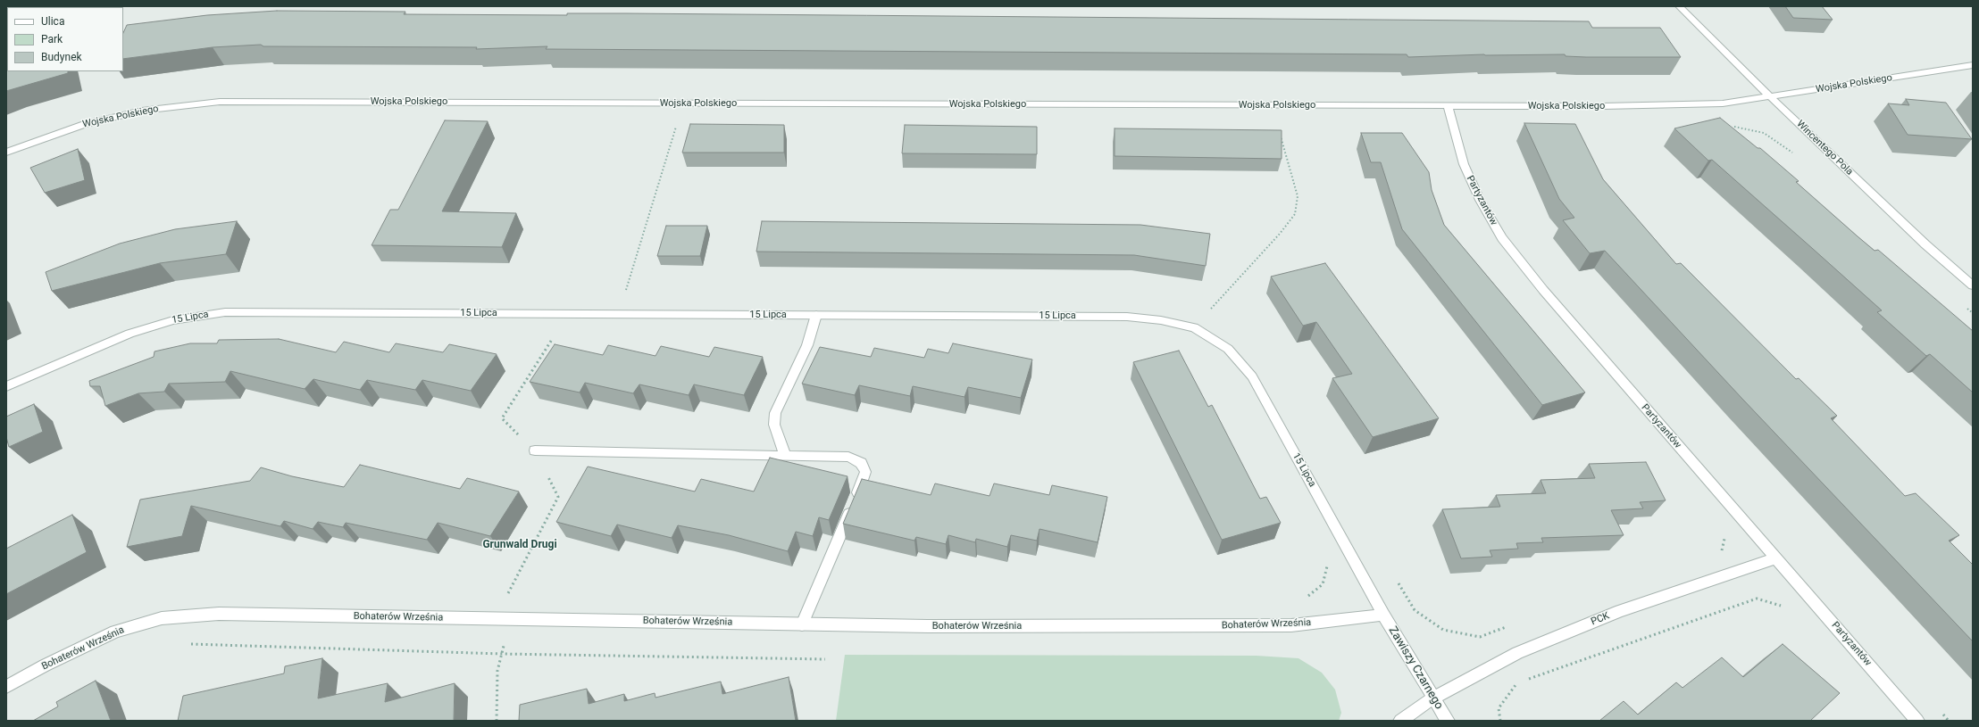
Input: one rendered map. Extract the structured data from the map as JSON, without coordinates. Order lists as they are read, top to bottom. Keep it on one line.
{"streets":{"street":["Wojska Polskiego","Wincentego Pola","Partyzantów","15 Lipca","Bohaterów Września","PCK","Zawiszy Czarnego"]},"crossings":[["Wojska Polskiego","Wincentego Pola"],["Wojska Polskiego","Partyzantów"],["Partyzantów","PCK"],["15 Lipca","Bohaterów Września"],["15 Lipca","Zawiszy Czarnego"],["Bohaterów Września","Zawiszy Czarnego"],["PCK","Zawiszy Czarnego"]],"districts":["Grunwald Drugi"],"legend":["Ulica","Park","Budynek"]}
